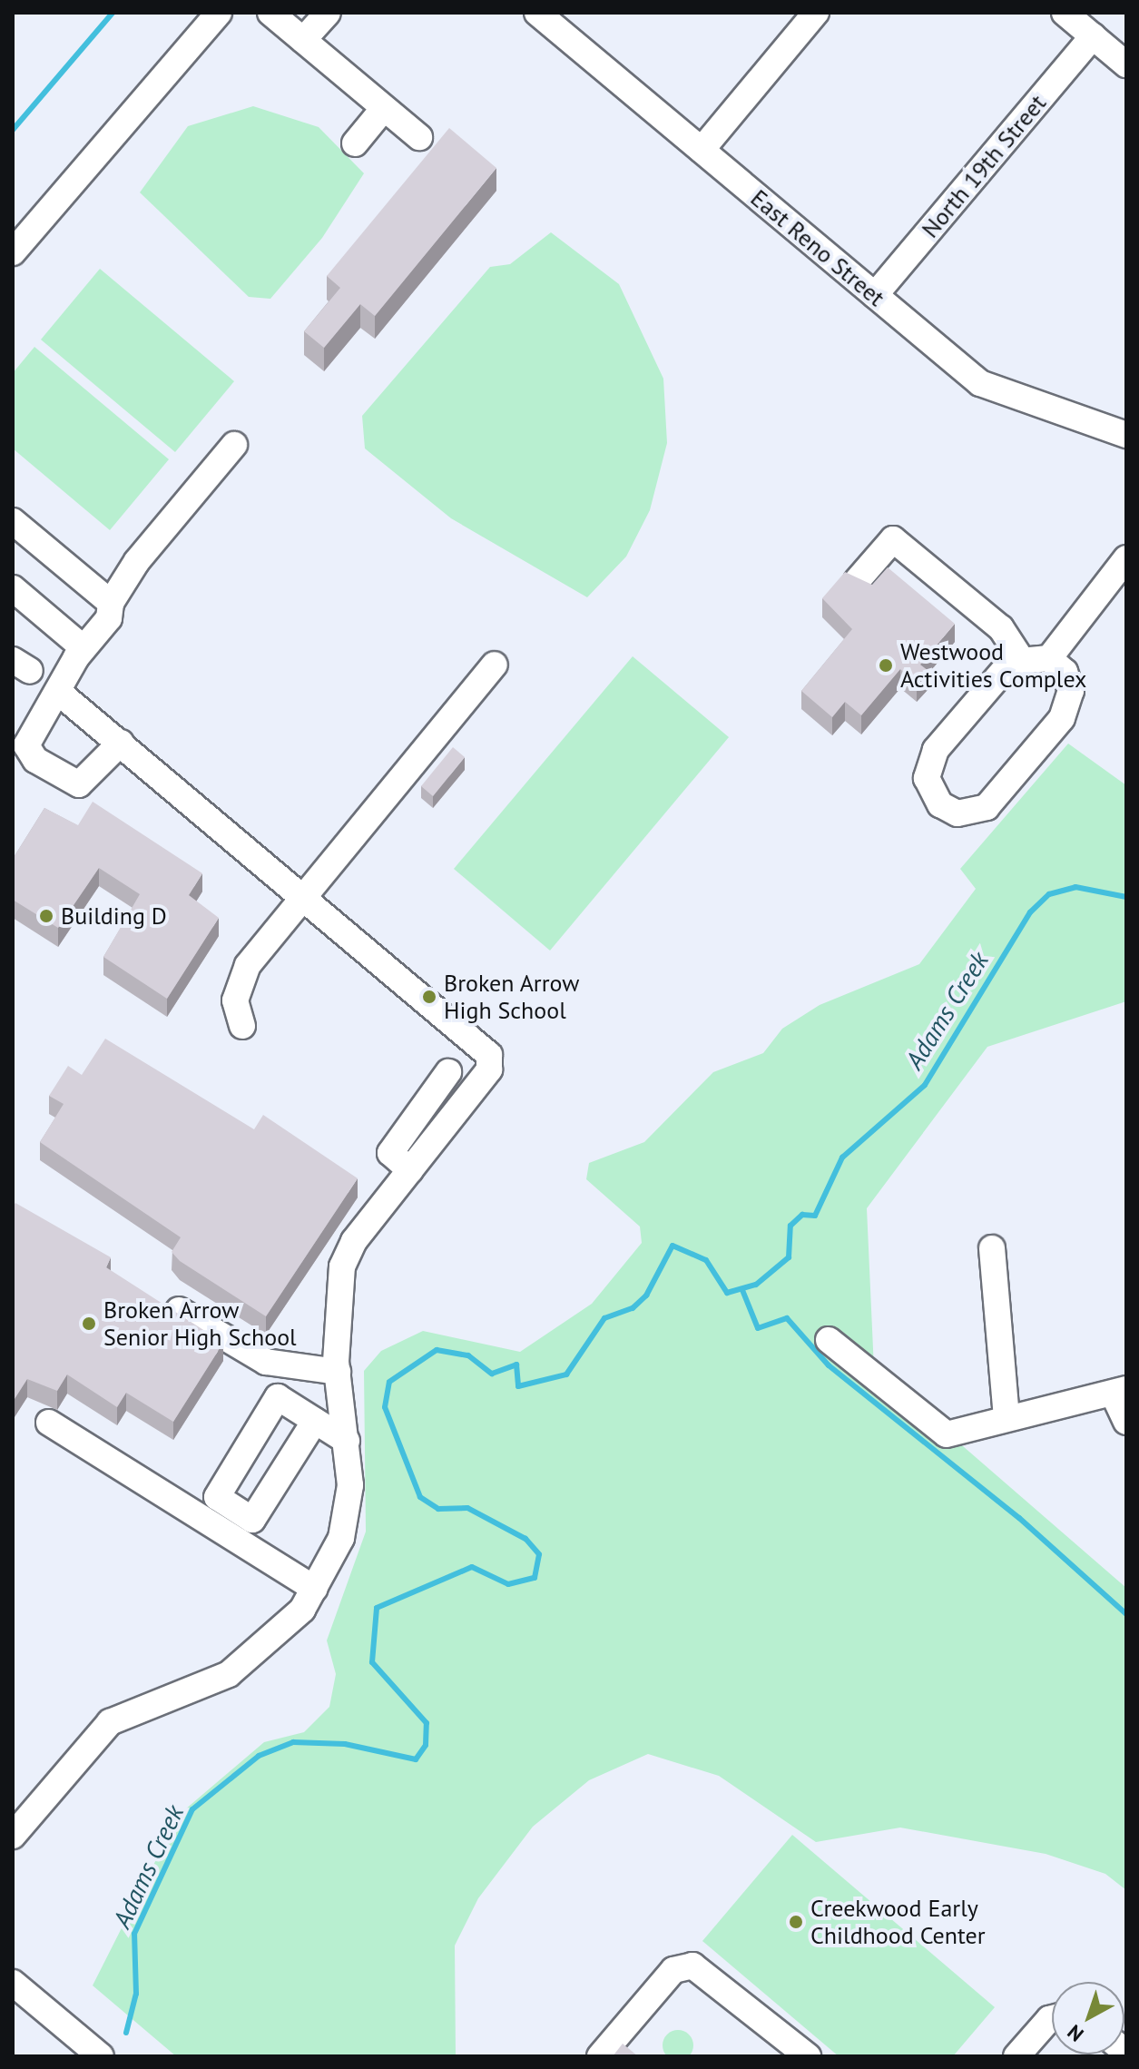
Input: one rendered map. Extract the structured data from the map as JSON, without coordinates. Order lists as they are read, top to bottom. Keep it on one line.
{"streets":{"street":["North 19th Street","East Reno Street"]},"crossings":[["North 19th Street","East Reno Street"]],"water":["Adams Creek"],"places":["Westwood Activities Complex","Building D","Broken Arrow High School","Broken Arrow Senior High School","Creekwood Early Childhood Center"],"north":"bottom left"}
